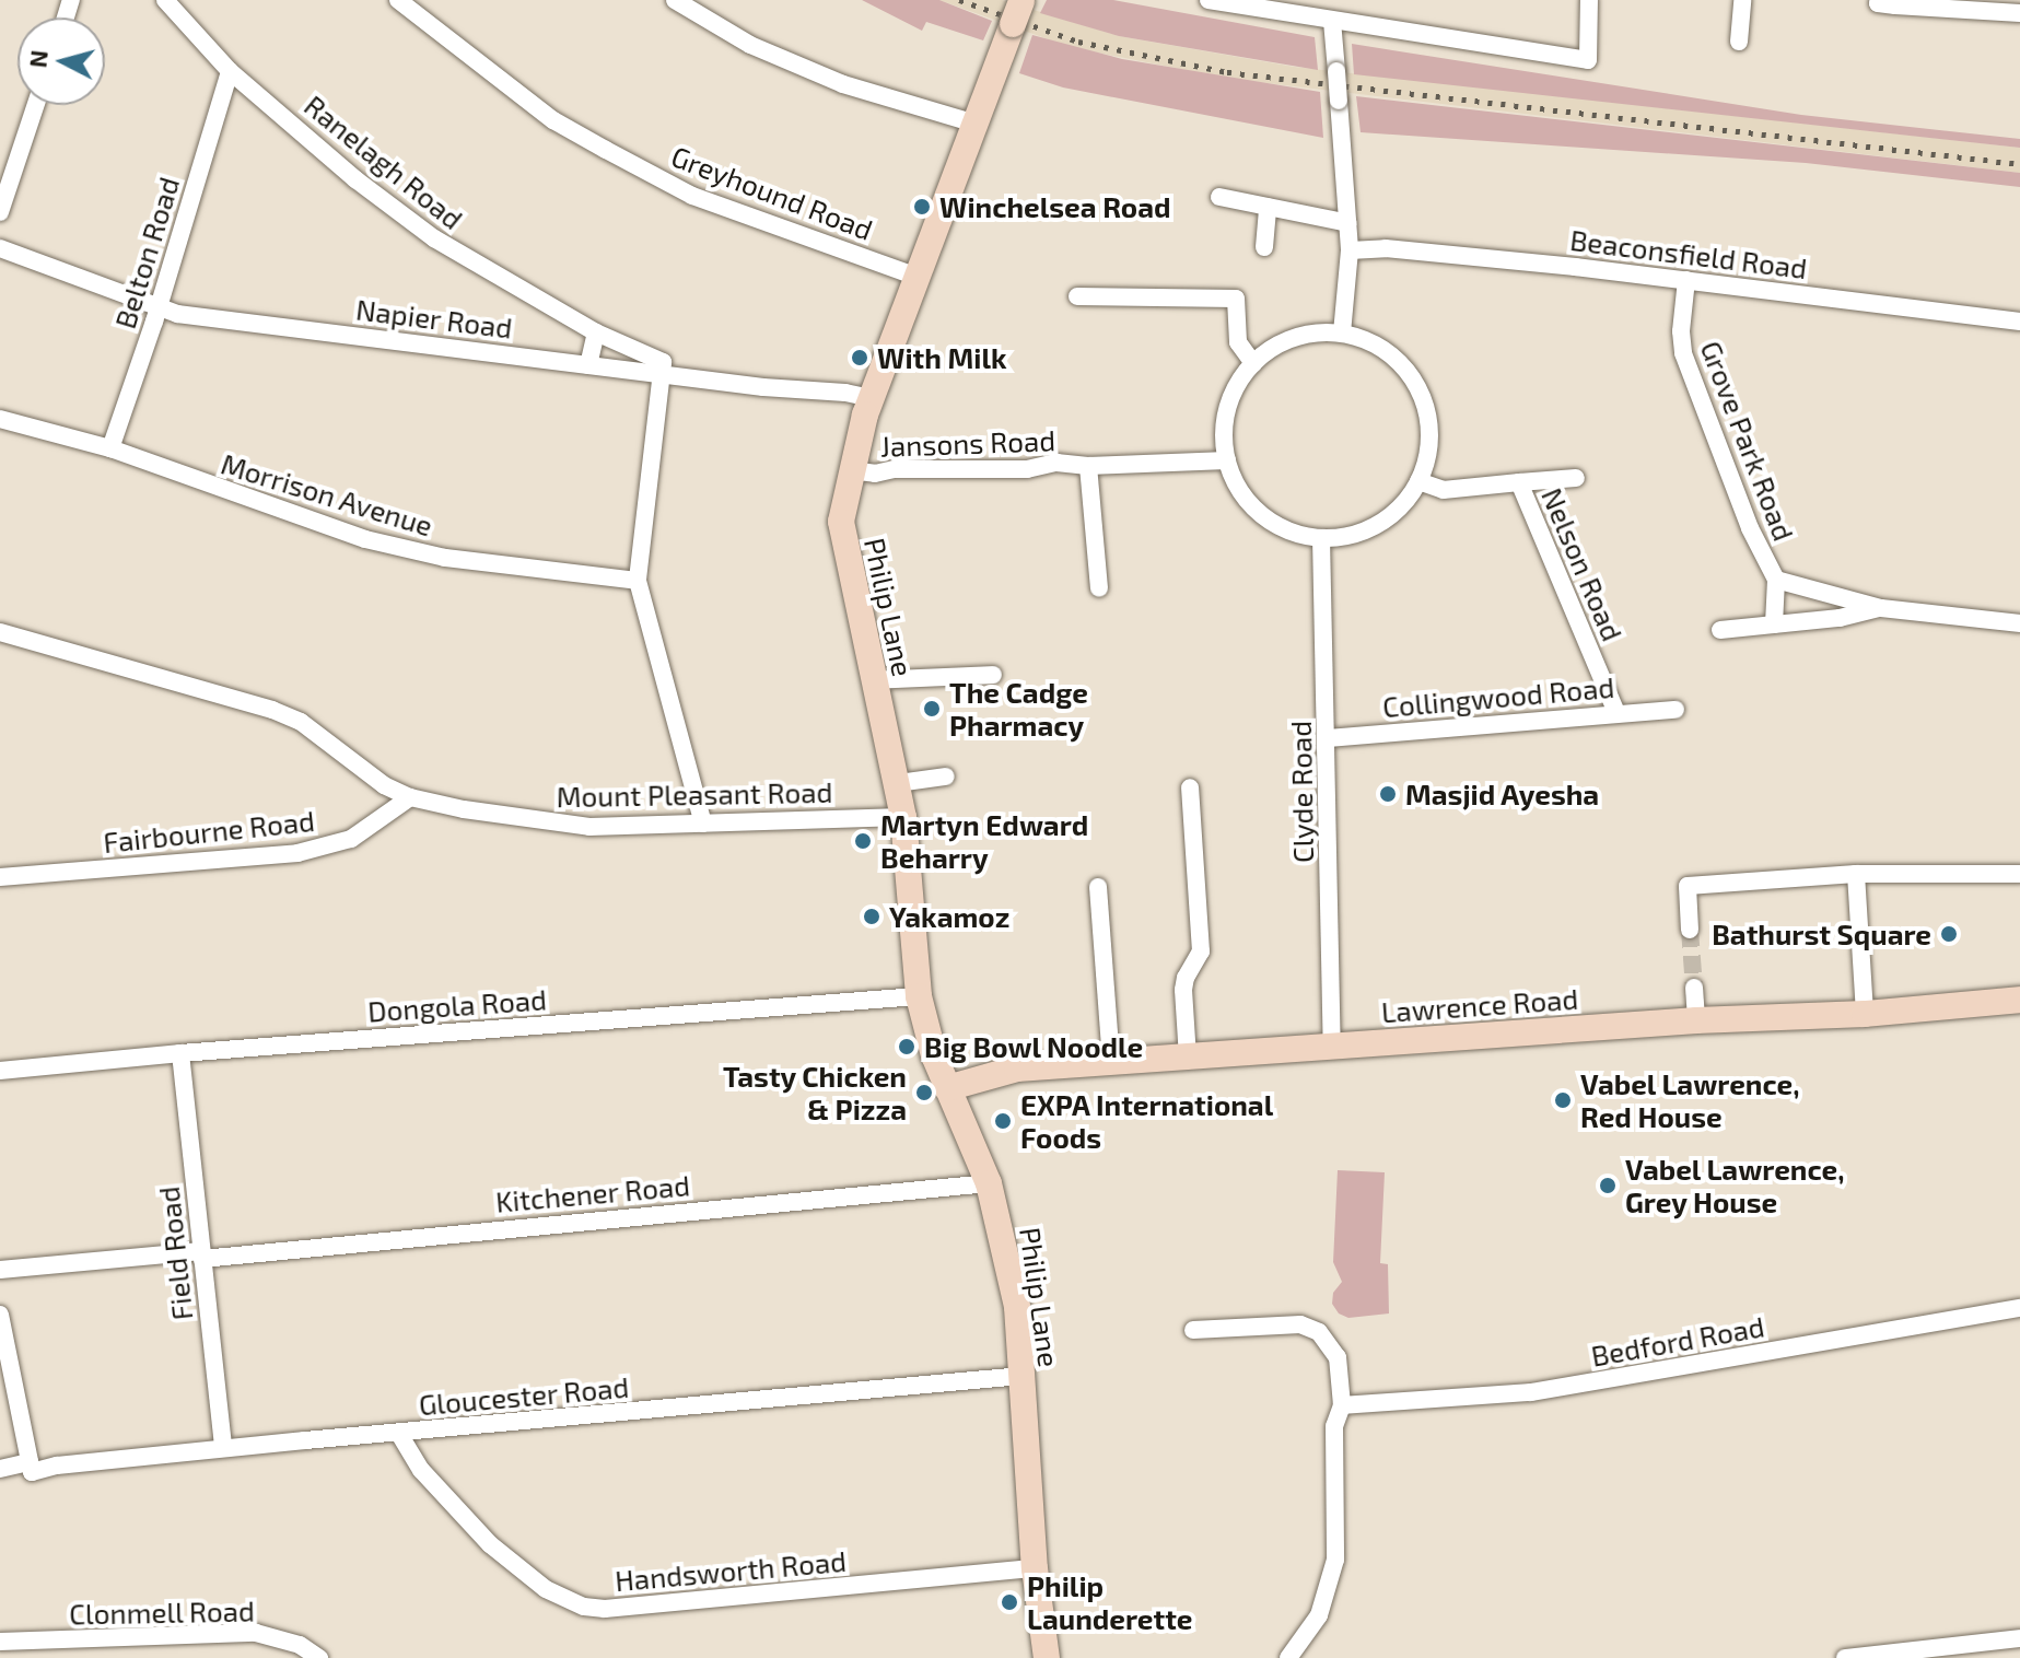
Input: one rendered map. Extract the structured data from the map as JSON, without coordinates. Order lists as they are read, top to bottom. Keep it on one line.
{"streets":{"main road":["Philip Lane","Lawrence Road"],"street":["Ranelagh Road","Greyhound Road","Belton Road","Beaconsfield Road","Napier Road","Grove Park Road","Jansons Road","Morrison Avenue","Nelson Road","Collingwood Road","Clyde Road","Mount Pleasant Road","Fairbourne Road","Dongola Road","Kitchener Road","Field Road","Bedford Road","Gloucester Road","Handsworth Road","Clonmell Road"]},"crossings":[["Ranelagh Road","Belton Road"],["Ranelagh Road","Napier Road"],["Greyhound Road","Philip Lane"],["Belton Road","Napier Road"],["Belton Road","Morrison Avenue"],["Beaconsfield Road","Grove Park Road"],["Napier Road","Philip Lane"],["Jansons Road","Nelson Road"],["Jansons Road","Philip Lane"],["Jansons Road","Clyde Road"],["Nelson Road","Collingwood Road"],["Nelson Road","Clyde Road"],["Philip Lane","Mount Pleasant Road"],["Philip Lane","Dongola Road"],["Philip Lane","Lawrence Road"],["Philip Lane","Kitchener Road"],["Philip Lane","Gloucester Road"],["Philip Lane","Handsworth Road"],["Collingwood Road","Clyde Road"],["Clyde Road","Lawrence Road"],["Mount Pleasant Road","Fairbourne Road"],["Dongola Road","Field Road"],["Kitchener Road","Field Road"],["Field Road","Gloucester Road"],["Gloucester Road","Handsworth Road"]],"places":["Winchelsea Road","With Milk","The Cadge Pharmacy","Masjid Ayesha","Martyn Edward Beharry","Yakamoz","Bathurst Square","Big Bowl Noodle","Tasty Chicken & Pizza","Vabel Lawrence, Red House","EXPA International Foods","Vabel Lawrence, Grey House","Philip Launderette"],"north":"left"}
